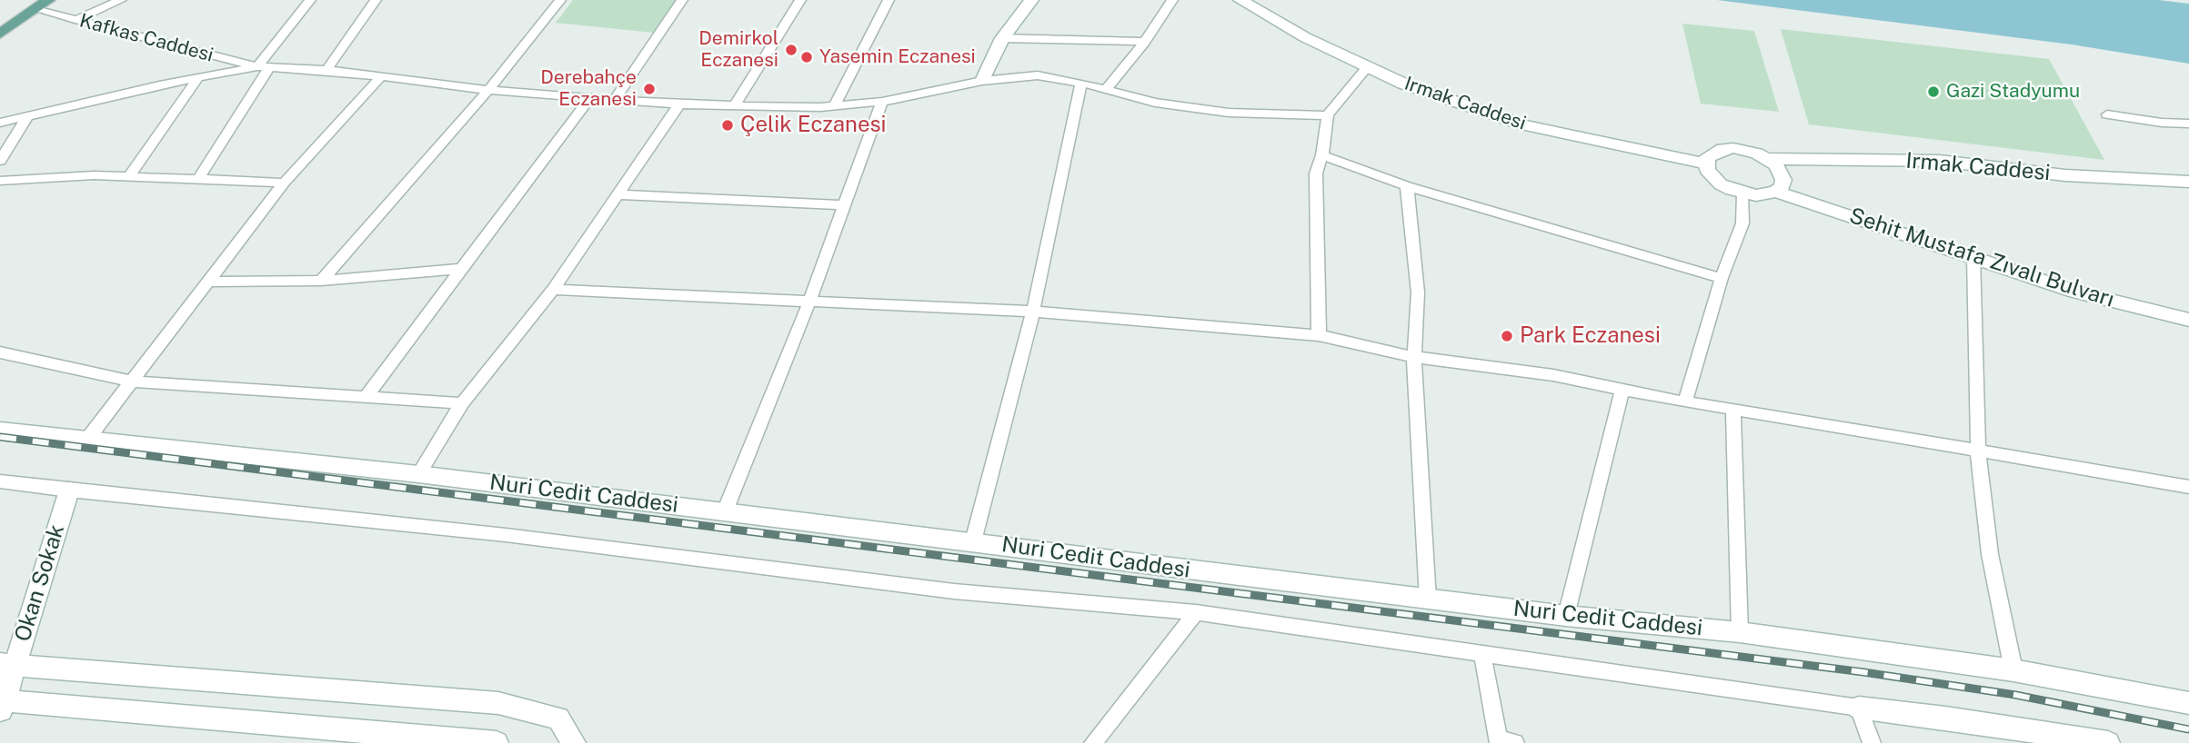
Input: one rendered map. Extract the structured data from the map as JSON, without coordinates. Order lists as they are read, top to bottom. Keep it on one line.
{"streets":{"street":["Kafkas Caddesi","Irmak Caddesi","Sehit Mustafa Zıvalı Bulvarı","Nuri Cedit Caddesi","Okan Sokak"]},"places":["Demirkol Eczanesi","Yasemin Eczanesi","Derebahçe Eczanesi","Gazi Stadyumu","Çelik Eczanesi","Park Eczanesi"]}
